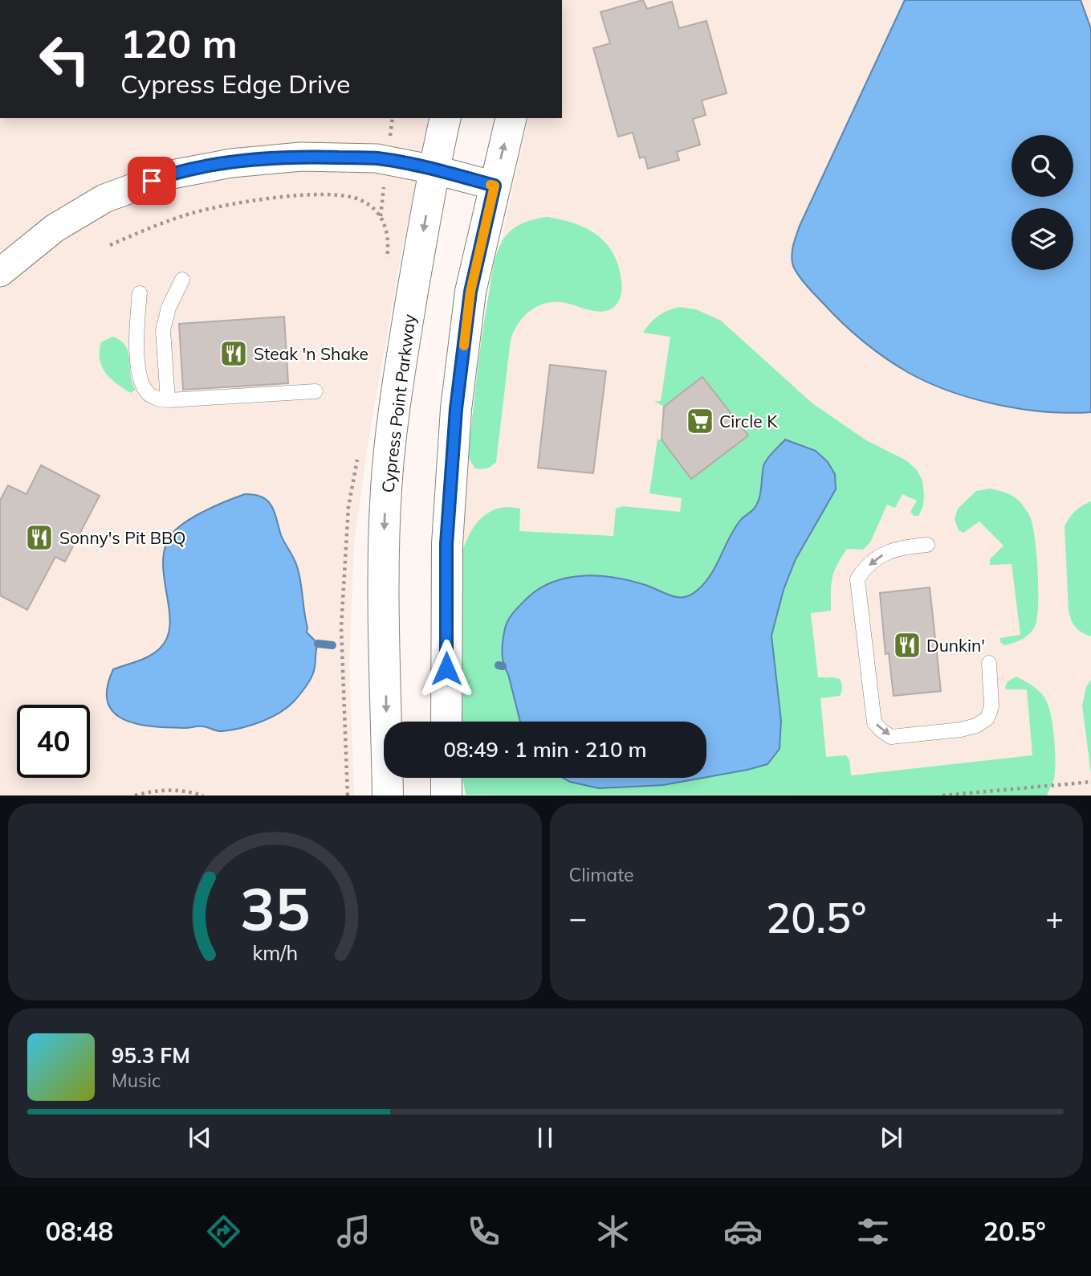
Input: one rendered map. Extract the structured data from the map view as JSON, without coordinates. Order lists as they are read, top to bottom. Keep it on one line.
{"streets":{"street":["Cypress Point Parkway"]},"places":{"restaurant":["Steak 'n Shake","Sonny's Pit BBQ","Dunkin'"],"supermarket":["Circle K"]},"page":{"turn":["120 m","Cypress Edge Drive"],"limit":"40","trip":"08:49 · 1 min · 210 m","tile":"Climate","heat":["−","20.5°","+"],"song":["95.3 FM","Music"],"tabs":["08:48","20.5°"],"gauge":["35","km/h"]}}
